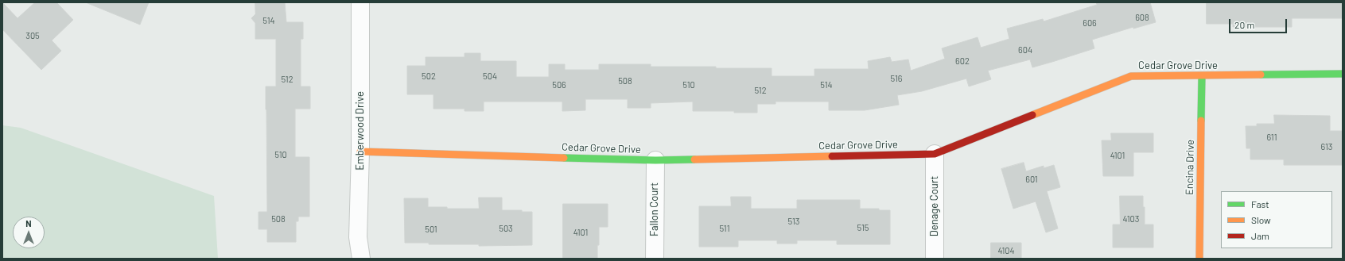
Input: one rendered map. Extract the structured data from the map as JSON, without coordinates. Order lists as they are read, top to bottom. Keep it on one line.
{"streets":{"street":["Cedar Grove Drive","Emberwood Drive","Encina Drive","Denage Court","Fallon Court"]},"crossings":[["Cedar Grove Drive","Emberwood Drive"],["Cedar Grove Drive","Encina Drive"],["Cedar Grove Drive","Denage Court"],["Cedar Grove Drive","Fallon Court"]],"house_numbers":["608","514","606","305","604","602","502","504","516","512","508","506","510","514","512","611","613","510","4101","601","508","4103","513","515","503","511","501","4101","4104"],"legend":["Fast","Slow","Jam"],"scale_bar":"20 m","north":"top"}
